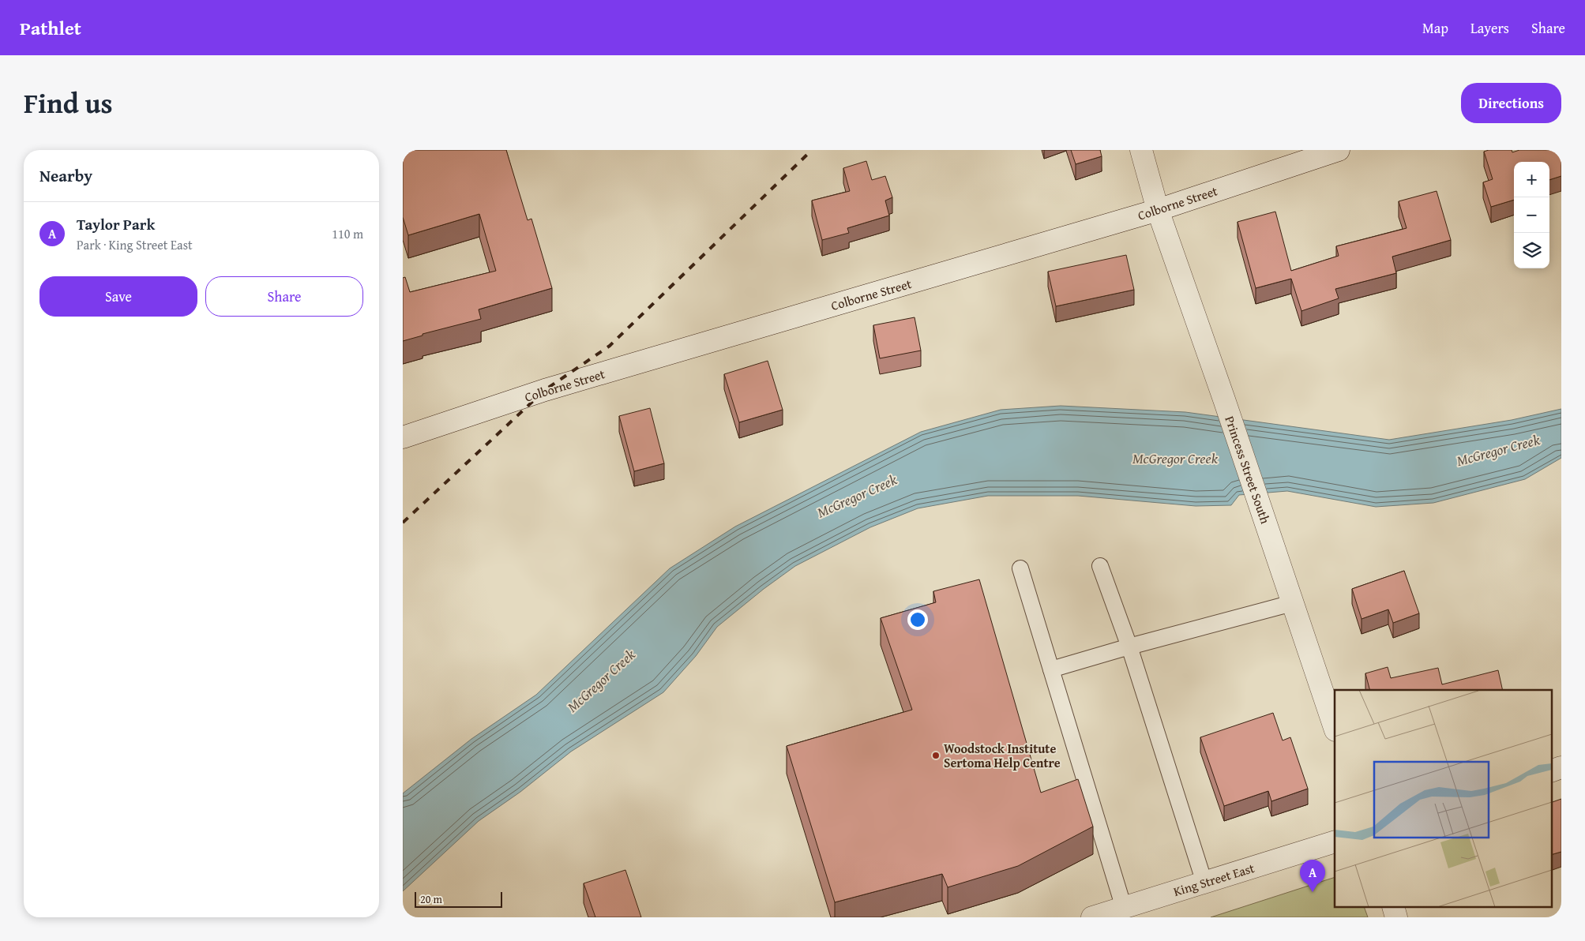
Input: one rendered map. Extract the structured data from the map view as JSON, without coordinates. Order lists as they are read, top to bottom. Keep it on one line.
{"streets":{"street":["Colborne Street","Princess Street South","King Street East"]},"crossings":[["Colborne Street","Princess Street South"]],"water":["McGregor Creek"],"places":["Woodstock Institute Sertoma Help Centre"],"scale_bar":"20 m","page":{"header":"Pathlet","nav":["Map","Layers","Share"],"title":"Find us","buttons":["Directions",["Save","Share"]],"heading":"Nearby","map_buttons":["+","−"],"list":[{"mark":"A","name":"Taylor Park","note":"Park · King Street East","value":"110 m"}],"pins":"A","scale":"20 m"}}
